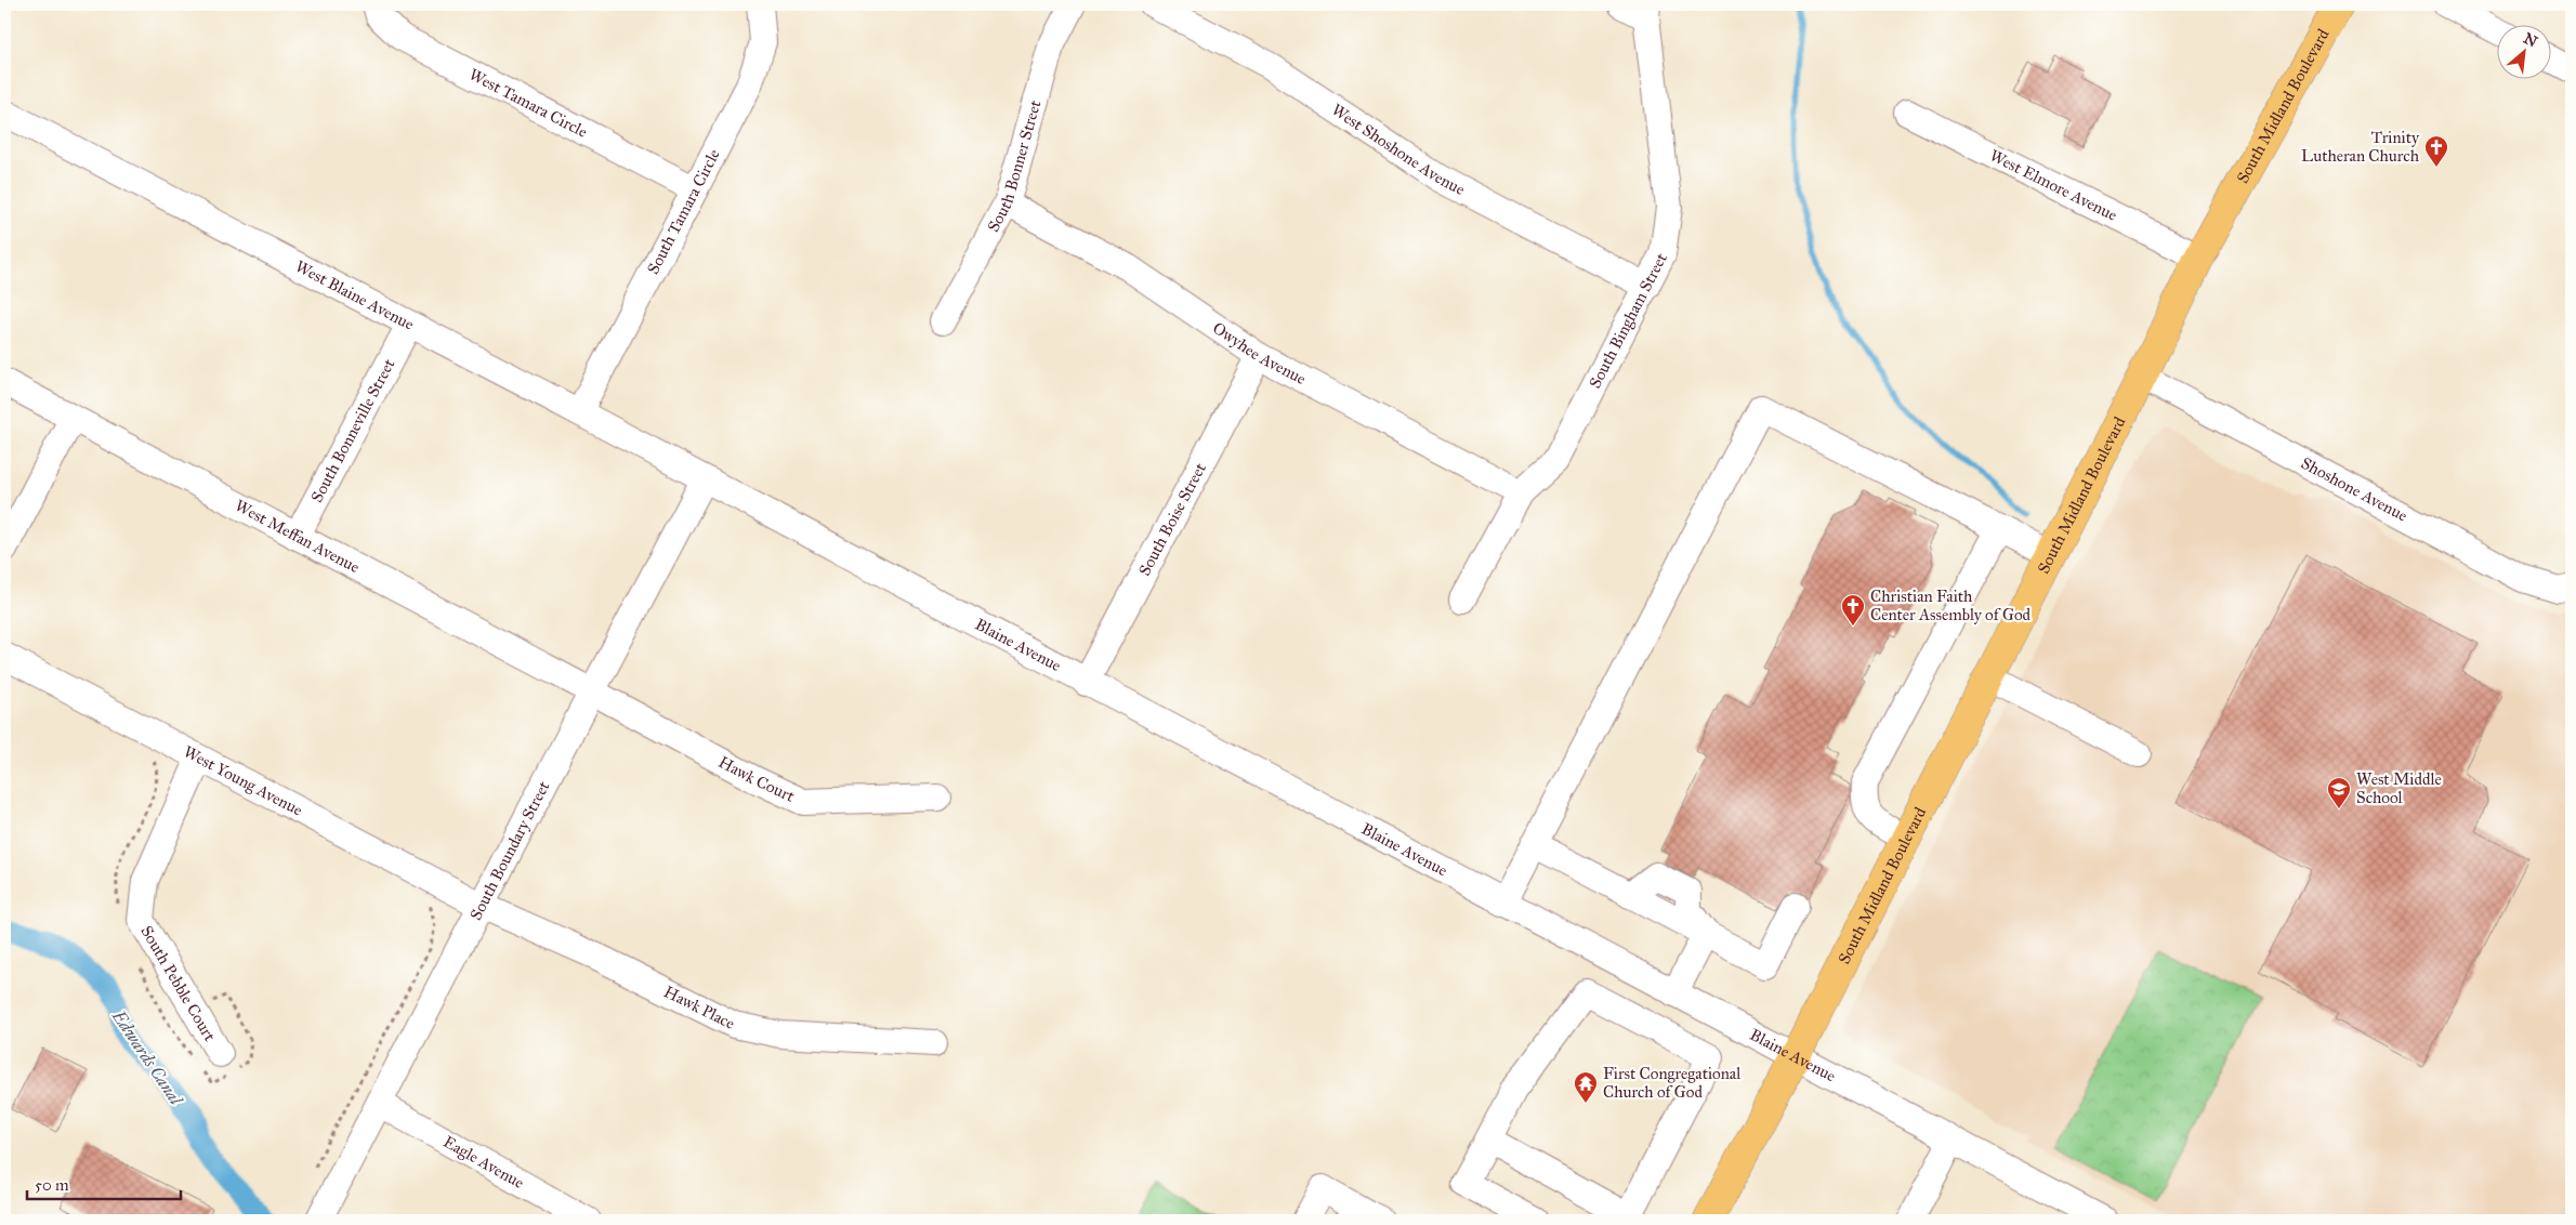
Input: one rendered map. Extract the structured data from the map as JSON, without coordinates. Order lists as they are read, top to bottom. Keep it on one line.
{"streets":{"main road":["South Midland Boulevard"],"street":["West Tamara Circle","West Shoshone Avenue","South Bonner Street","West Elmore Avenue","South Tamara Circle","West Blaine Avenue","South Bingham Street","Owyhee Avenue","South Bonneville Street","Shoshone Avenue","South Boise Street","West Meffan Avenue","Blaine Avenue","Hawk Court","West Young Avenue","South Boundary Street","South Pebble Court","Hawk Place","Eagle Avenue"]},"crossings":[["West Tamara Circle","South Tamara Circle"],["South Midland Boulevard","West Elmore Avenue"],["South Midland Boulevard","Shoshone Avenue"],["South Midland Boulevard","Blaine Avenue"],["West Shoshone Avenue","South Bingham Street"],["South Bonner Street","Owyhee Avenue"],["South Tamara Circle","West Blaine Avenue"],["West Blaine Avenue","South Bonneville Street"],["West Blaine Avenue","Blaine Avenue"],["West Blaine Avenue","South Boundary Street"],["South Bingham Street","Owyhee Avenue"],["Owyhee Avenue","South Boise Street"],["South Bonneville Street","West Meffan Avenue"],["South Boise Street","Blaine Avenue"],["West Meffan Avenue","Hawk Court"],["West Meffan Avenue","South Boundary Street"],["Blaine Avenue","South Boundary Street"],["Hawk Court","South Boundary Street"],["West Young Avenue","South Boundary Street"],["West Young Avenue","South Pebble Court"],["West Young Avenue","Hawk Place"],["South Boundary Street","Hawk Place"],["South Boundary Street","Eagle Avenue"]],"water":["Edwards Canal"],"places":{"church":["Trinity Lutheran Church","Christian Faith Center Assembly of God"],"school or university":["West Middle School"],"temple":["First Congregational Church of God"]},"scale_bar":"50 m","north":"top right"}
